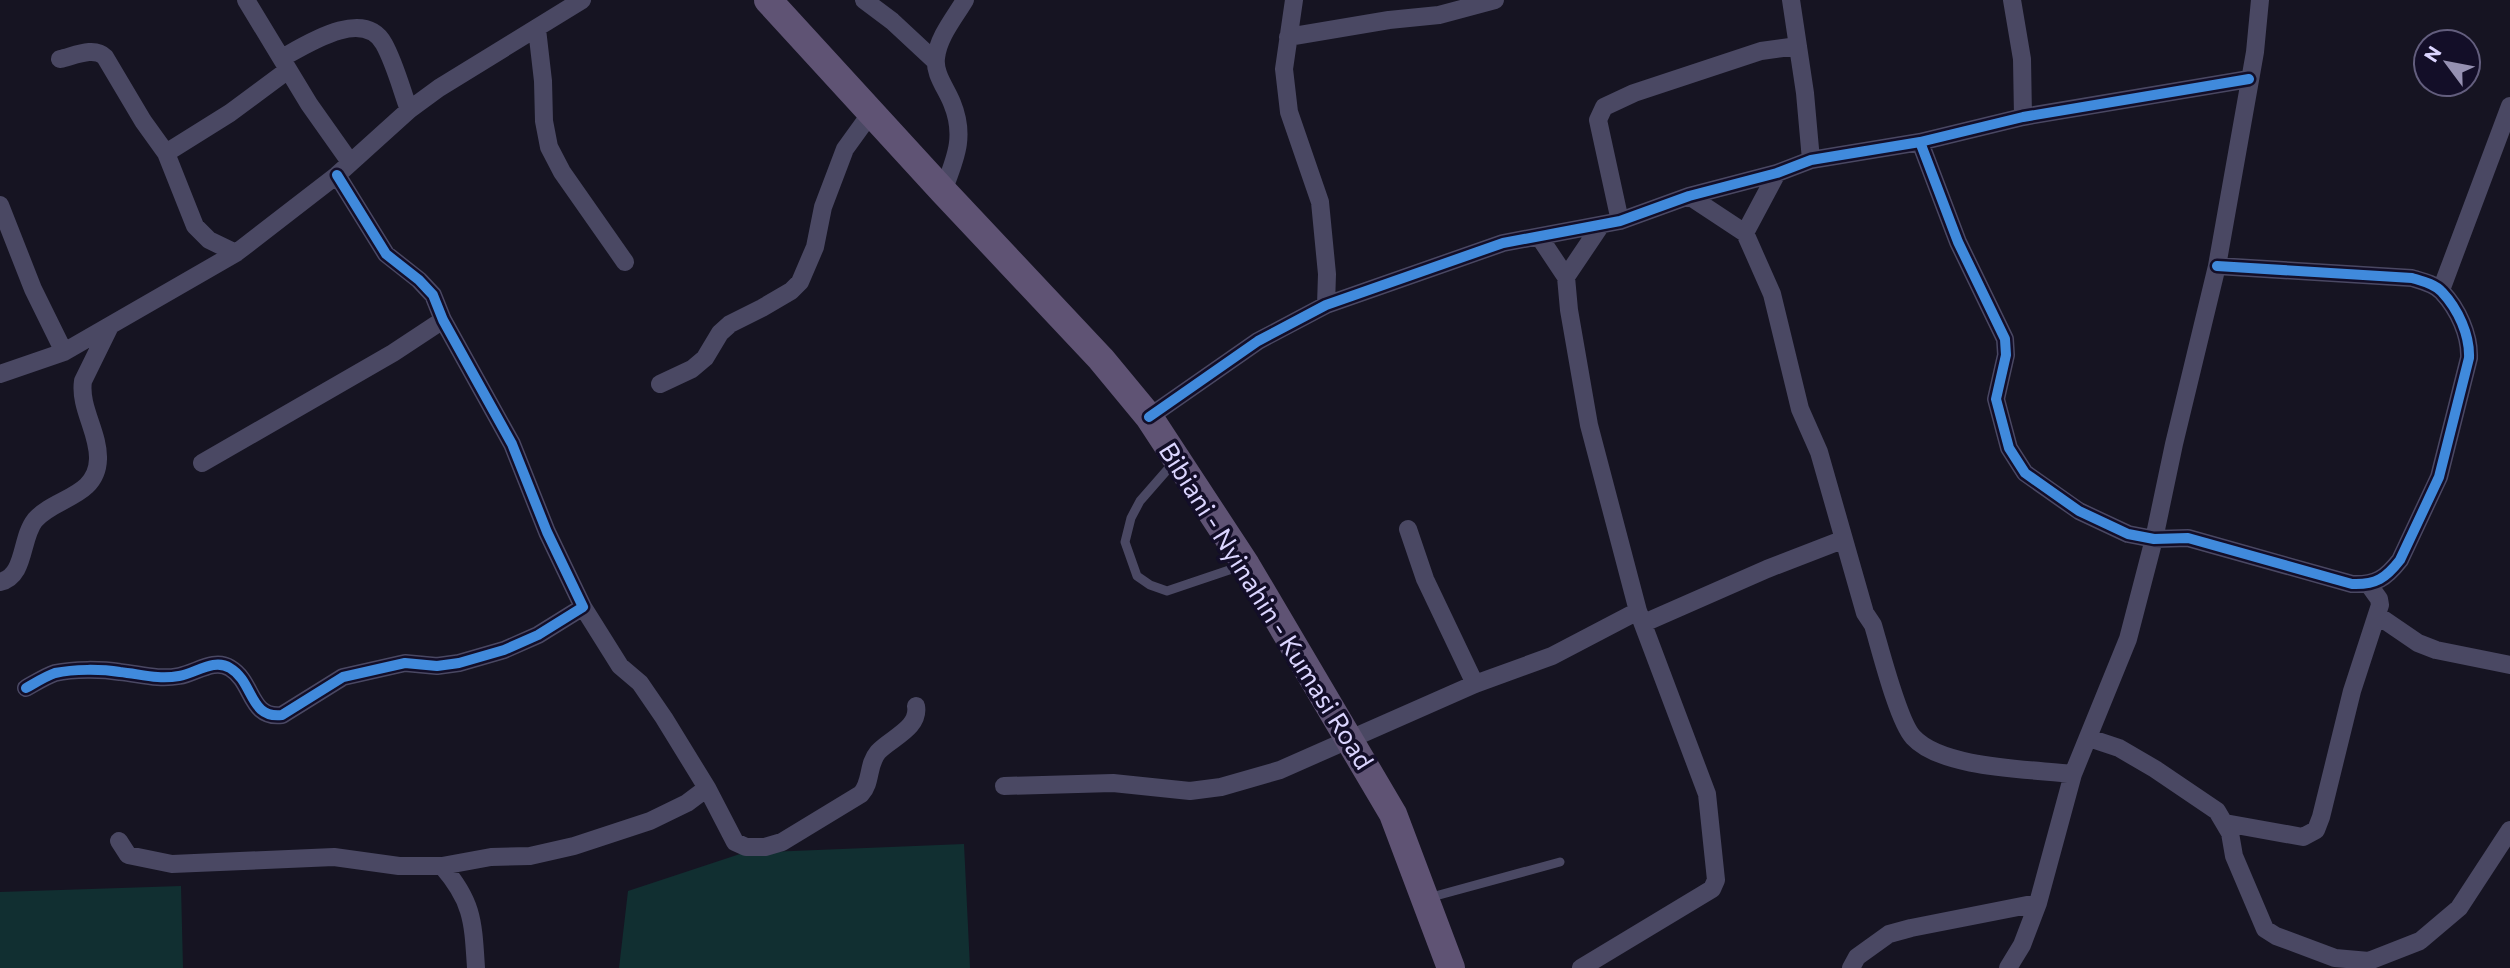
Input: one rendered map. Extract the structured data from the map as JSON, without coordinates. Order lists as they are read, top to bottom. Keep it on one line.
{"streets":{"main road":["Bibiani - Nyinahin - Kumasi Road"]},"north":"top left"}
